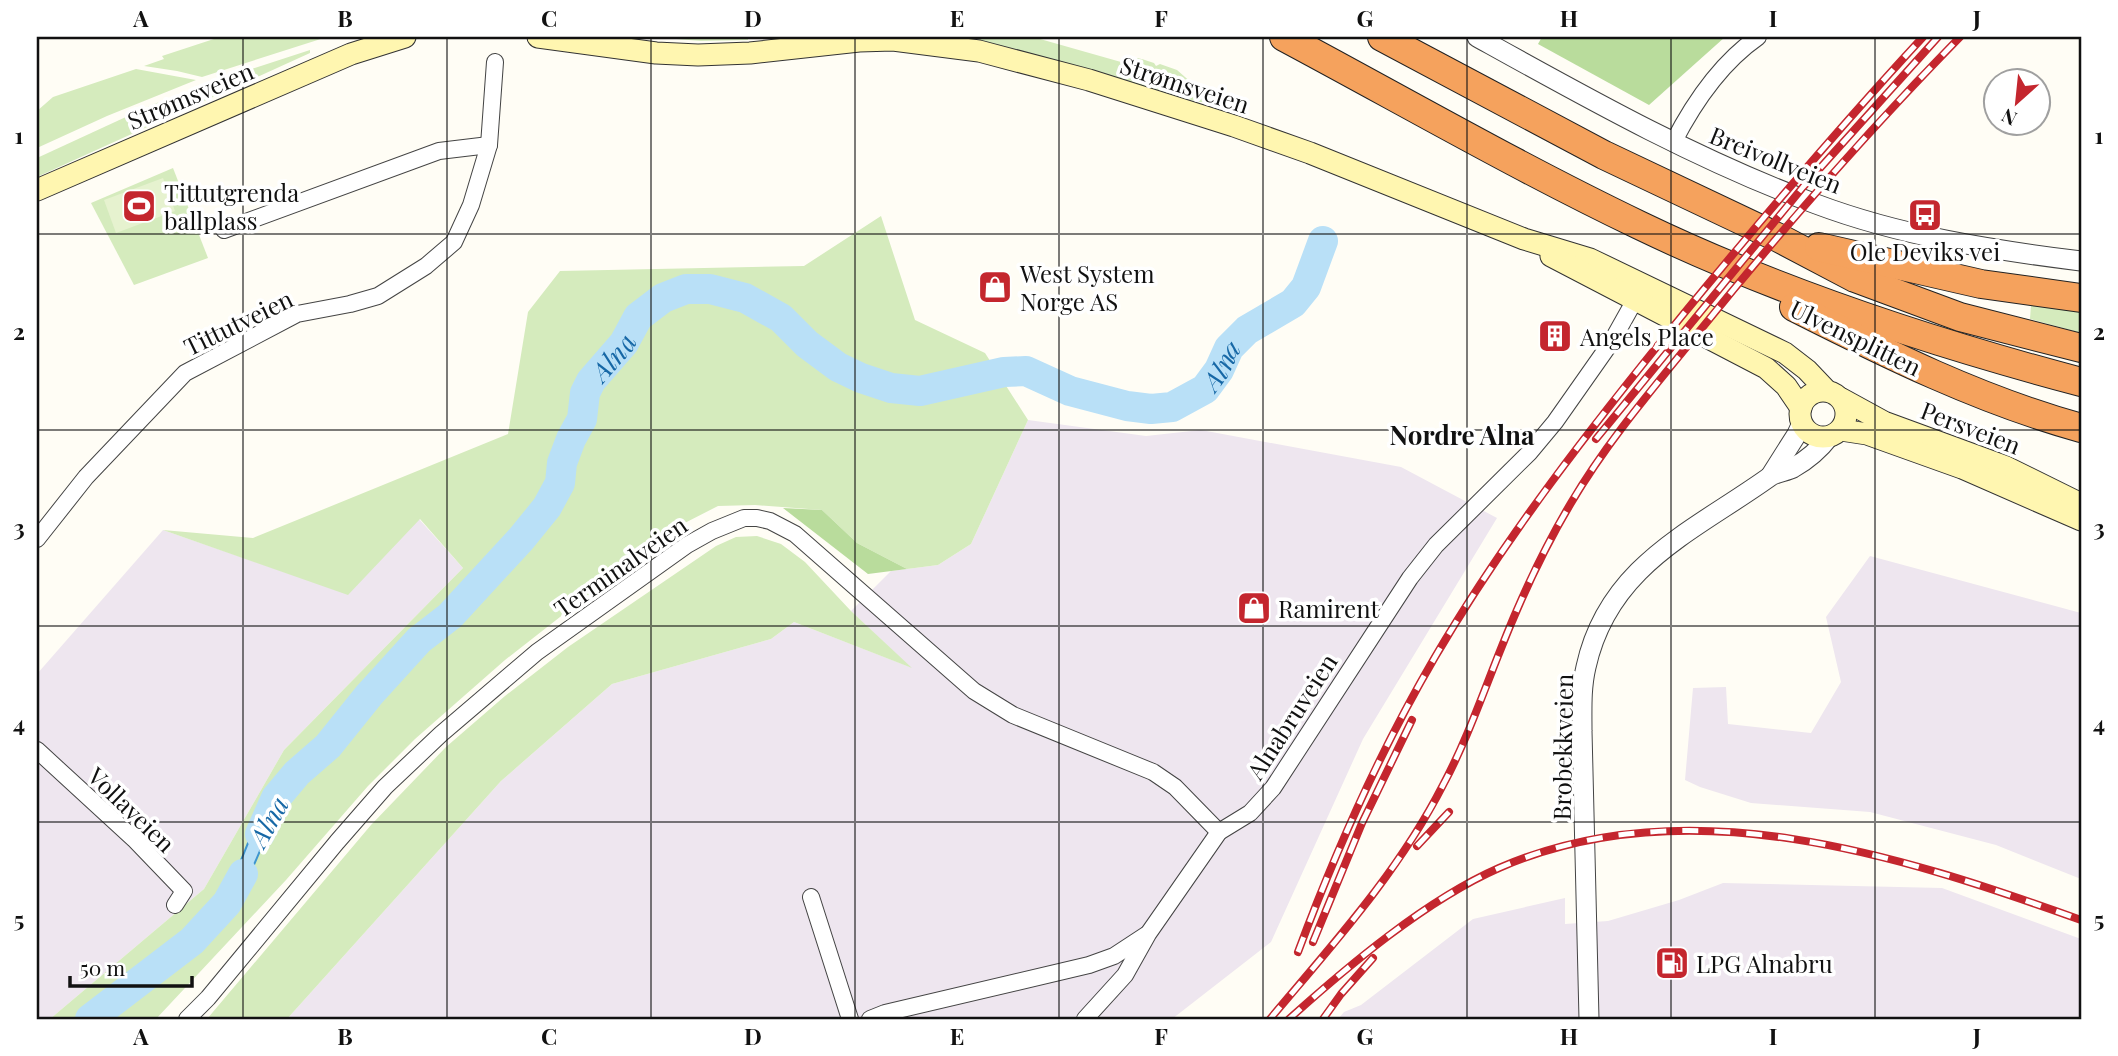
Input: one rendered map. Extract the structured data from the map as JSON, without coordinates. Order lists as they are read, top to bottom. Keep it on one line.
{"streets":{"highway":["Ulvensplitten"],"main road":["Strømsveien","Persveien"],"street":["Breivollveien","Tittutveien","Terminalveien","Alnabruveien","Brobekkveien","Vollaveien"]},"crossings":[["Strømsveien","Persveien"],["Strømsveien","Alnabruveien"],["Strømsveien","Brobekkveien"],["Persveien","Brobekkveien"],["Terminalveien","Alnabruveien"]],"districts":["Nordre Alna"],"water":["Alna"],"places":{"sports":["Tittutgrenda ballplass"],"bus stop":["Ole Deviks vei"],"shop":["West System Norge AS","Ramirent"],"building":["Angels Place"],"fuel station":["LPG Alnabru"]},"scale_bar":"50 m","north":"bottom left","grid":{"columns":["A","B","C","D","E","F","G","H","I","J"],"rows":["1","2","3","4","5"]}}
